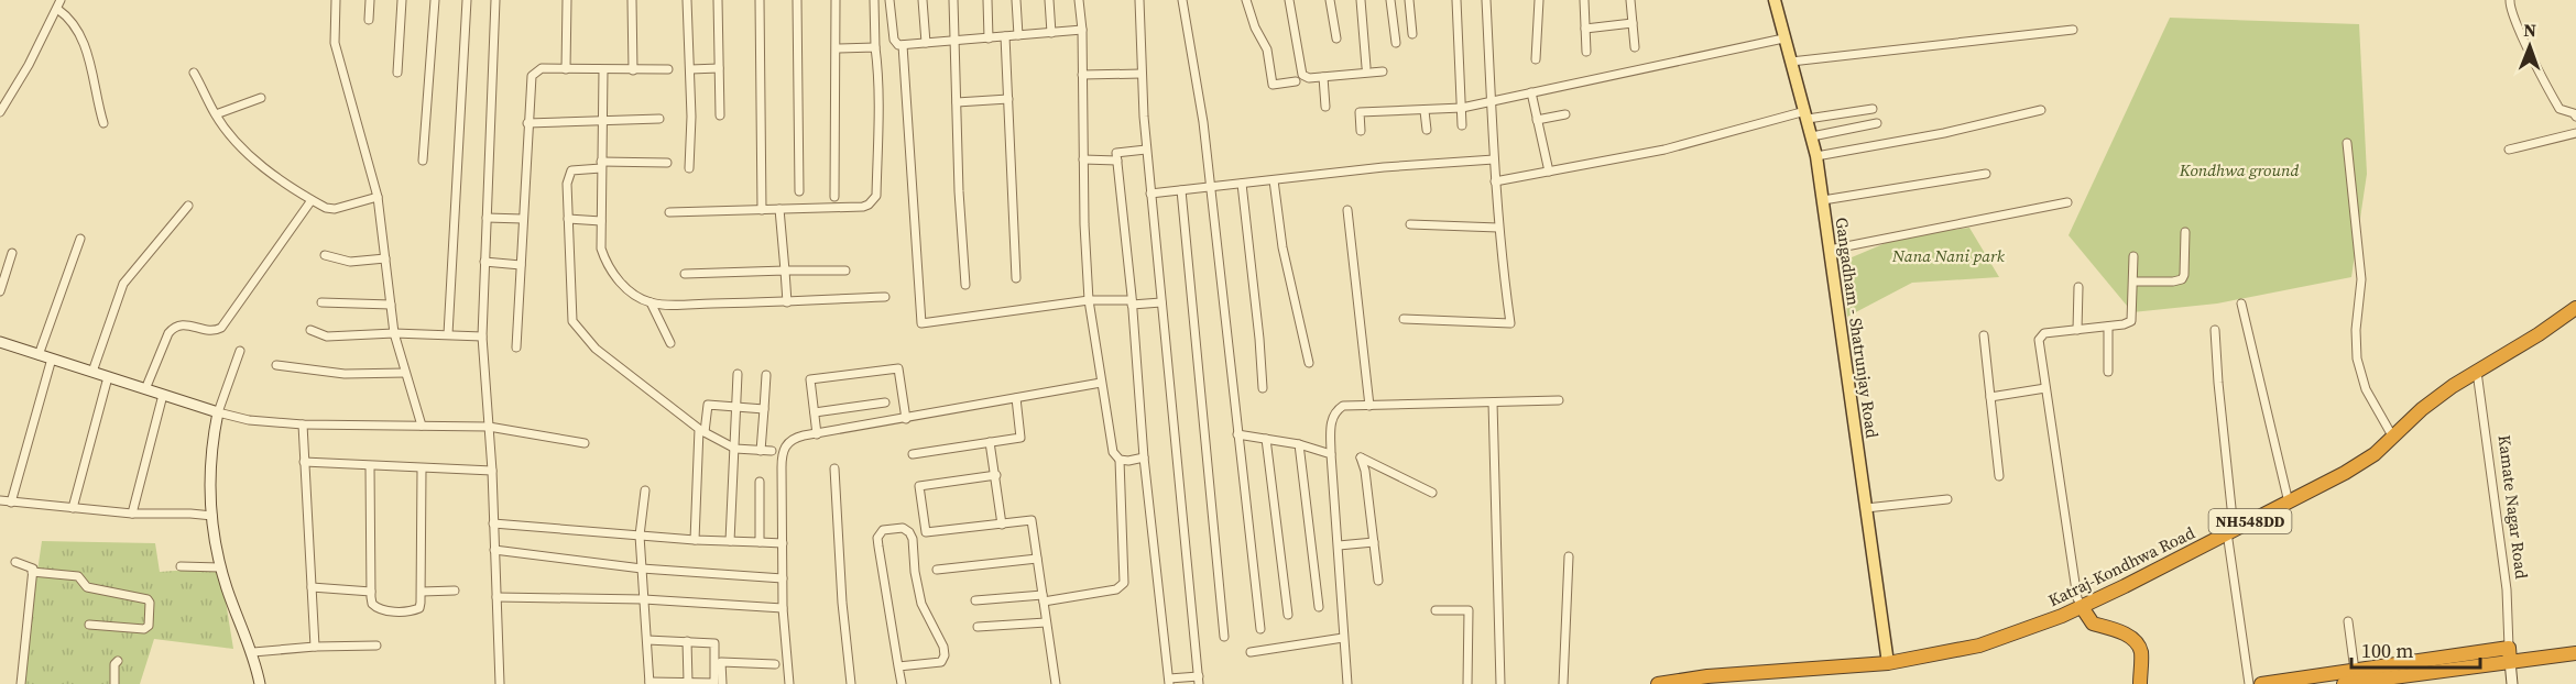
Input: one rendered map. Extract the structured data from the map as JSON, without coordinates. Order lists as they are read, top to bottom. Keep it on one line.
{"streets":{"highway":["NH548DD","Katraj-Kondhwa Road"],"main road":["Gangadham - Shatrunjay Road"],"street":["Kamate Nagar Road"]},"crossings":[["Gangadham - Shatrunjay Road","Katraj-Kondhwa Road"],["Kamate Nagar Road","Katraj-Kondhwa Road"]],"parks":["Kondhwa ground","Nana Nani park"],"scale_bar":"100 m","north":"top"}
